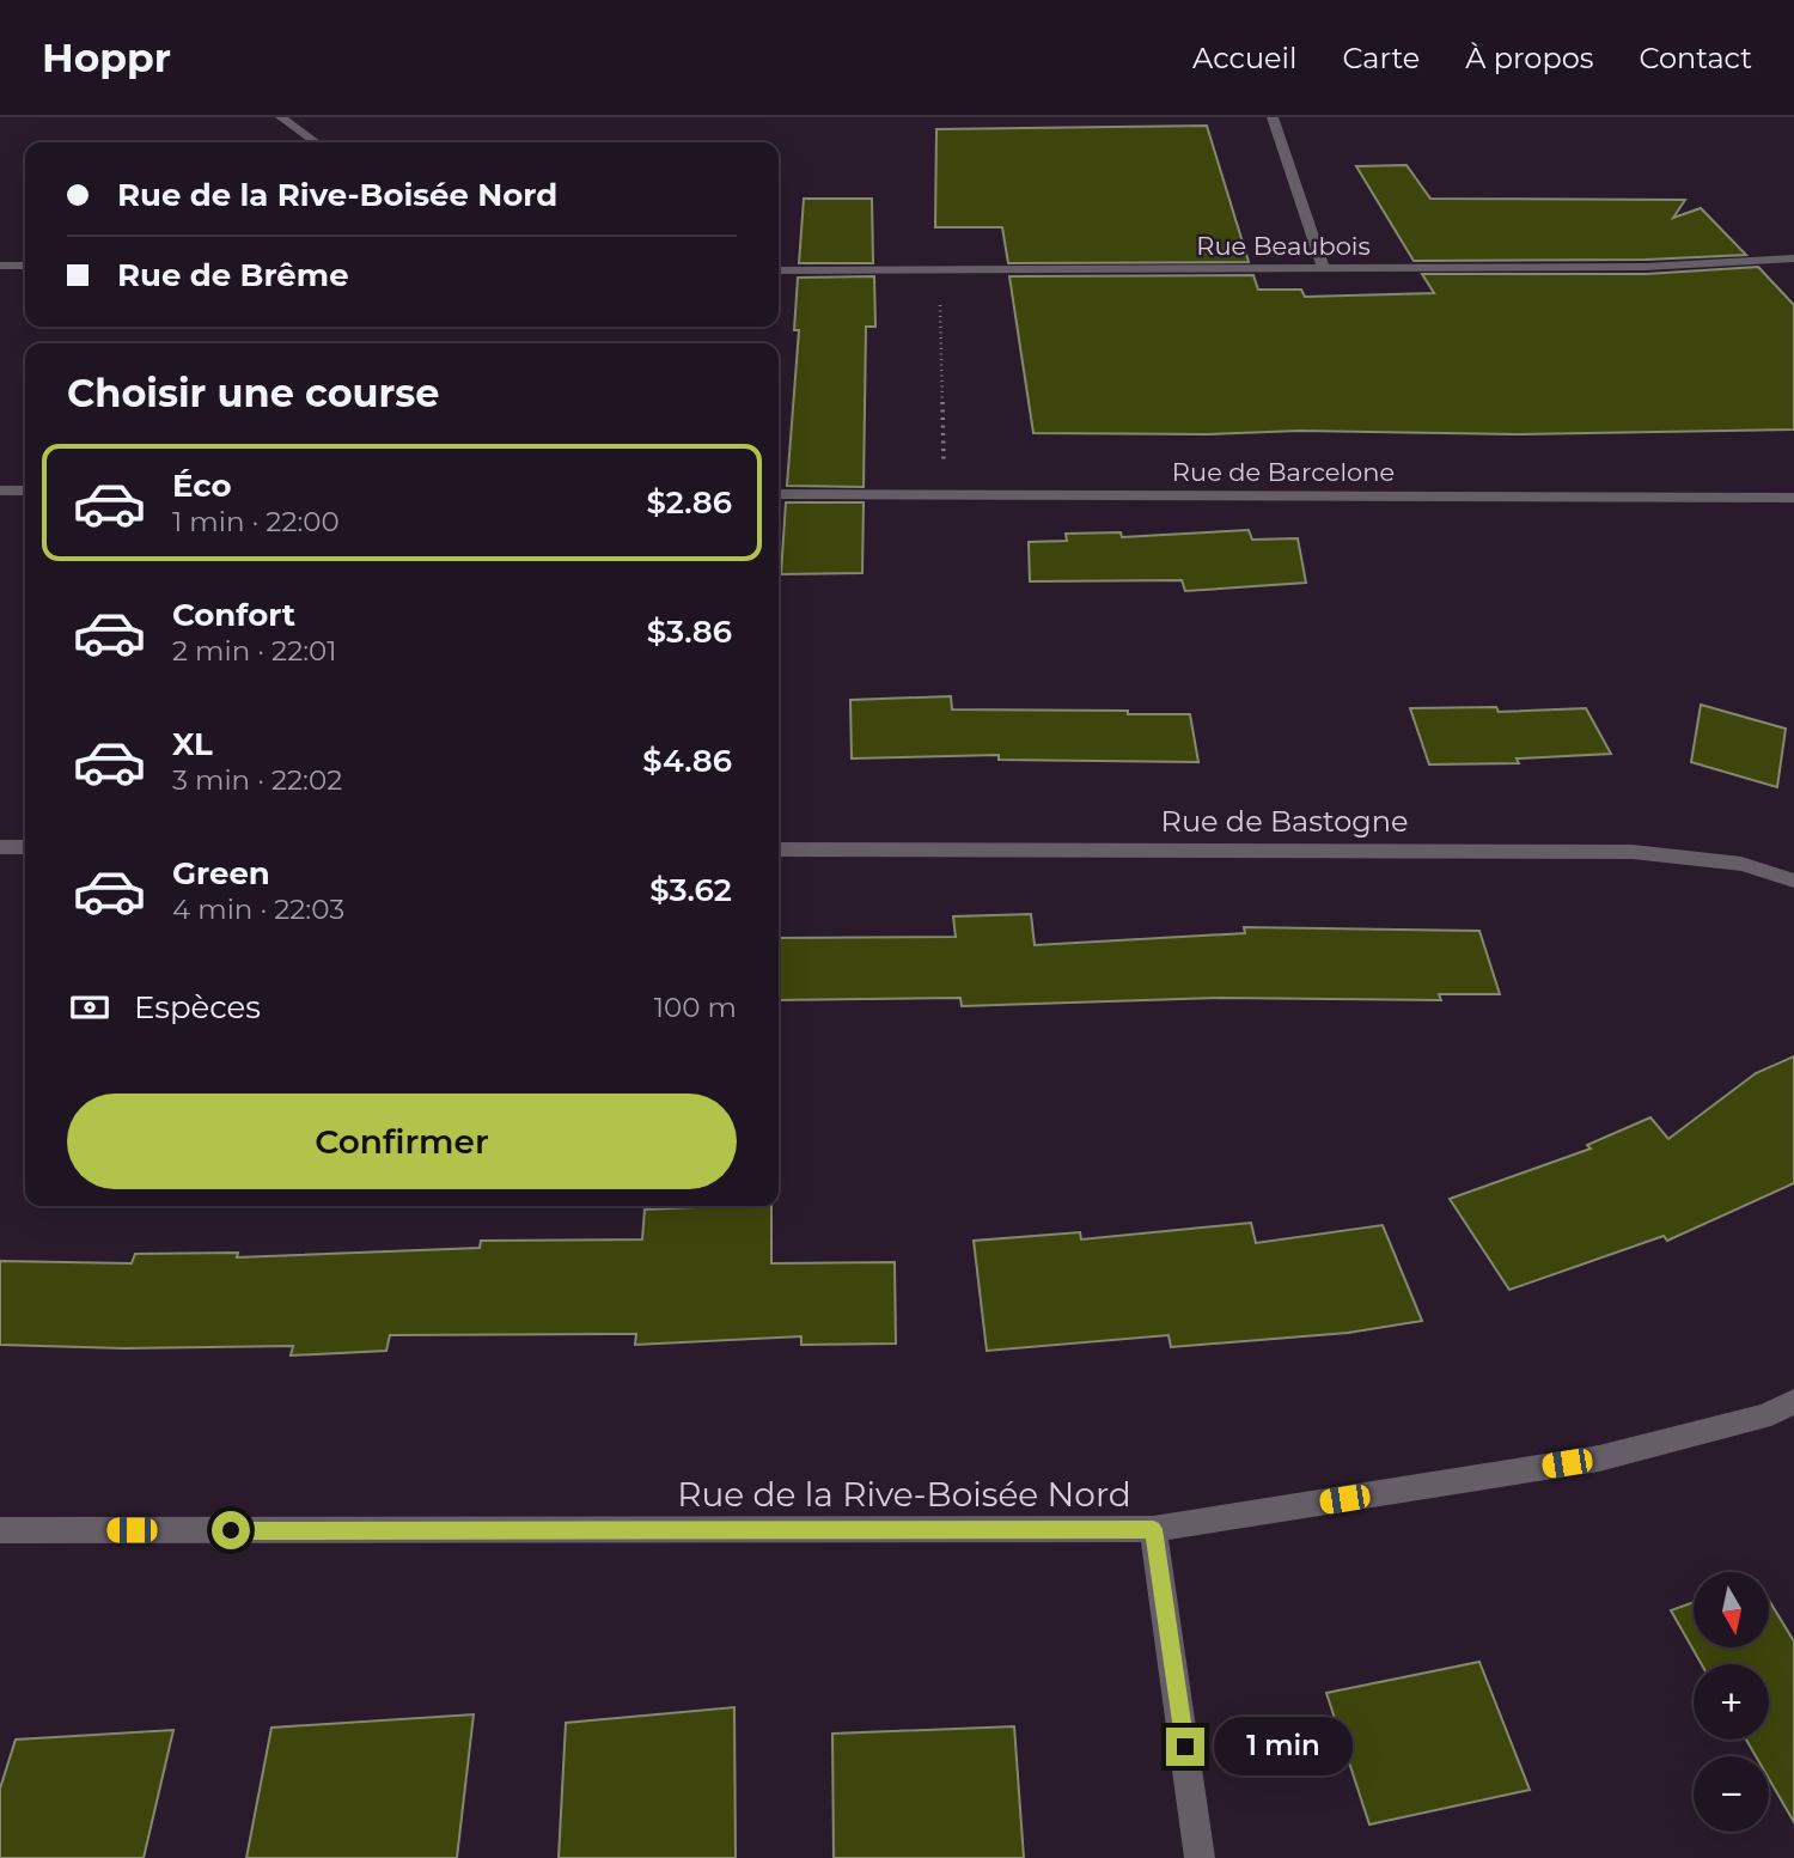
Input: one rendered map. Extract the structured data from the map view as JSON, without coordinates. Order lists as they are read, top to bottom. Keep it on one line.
{"streets":{"street":["Rue Beaubois","Rue de Barcelone","Rue de Bastogne","Rue de la Rive-Boisée Nord"]},"north":"bottom","page":{"header":"Hoppr","nav":["Accueil","Carte","À propos","Contact"],"banner":["Rue de la Rive-Boisée Nord","Rue de Brême"],"heading":"Choisir une course","list":[{"name":"Éco","note":"1 min · 22:00","value":"$2.86"},{"name":"Confort","note":"2 min · 22:01","value":"$3.86"},{"name":"XL","note":"3 min · 22:02","value":"$4.86"},{"name":"Green","note":"4 min · 22:03","value":"$3.62"}],"pay":["Espèces","100 m"],"buttons":"Confirmer","map_buttons":["+","−"],"bubble":"1 min"}}
